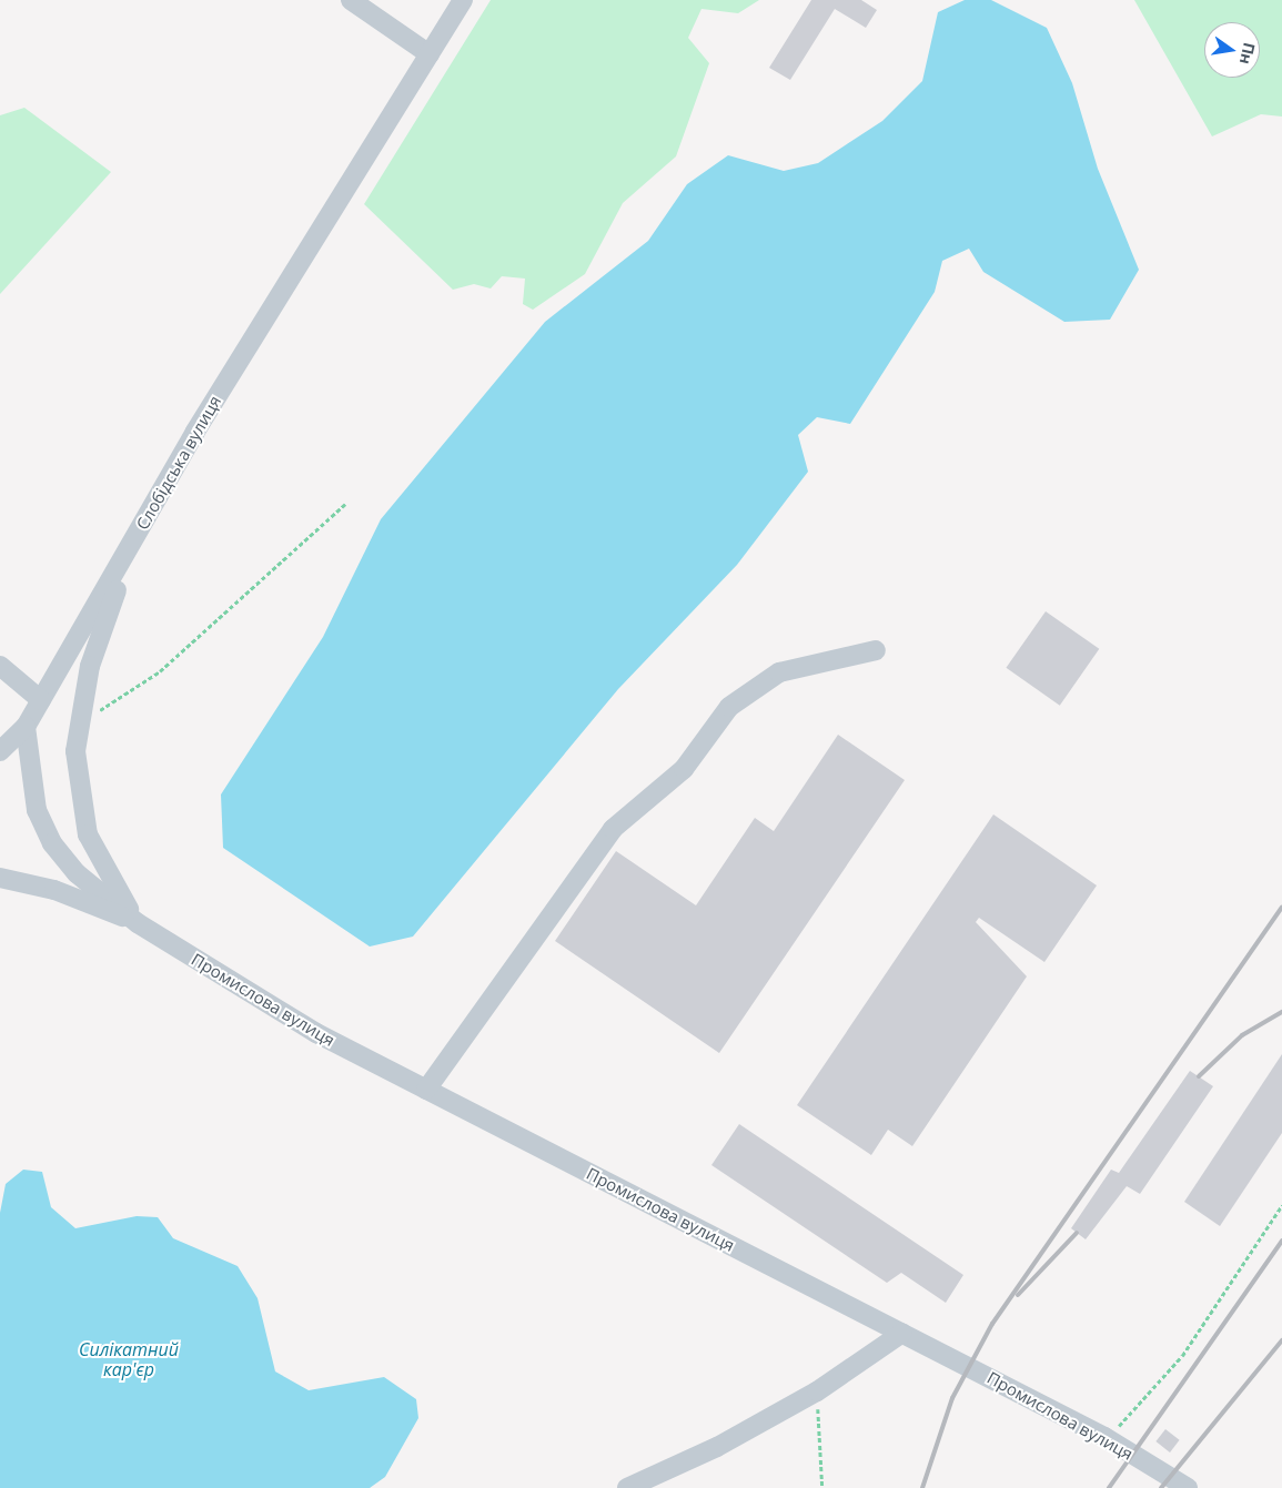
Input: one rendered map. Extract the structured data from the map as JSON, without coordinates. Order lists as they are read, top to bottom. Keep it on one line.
{"streets":{"street":["Слобідська вулиця","Промислова вулиця"]},"water":["Силікатний кар'єр"],"north":"right"}
